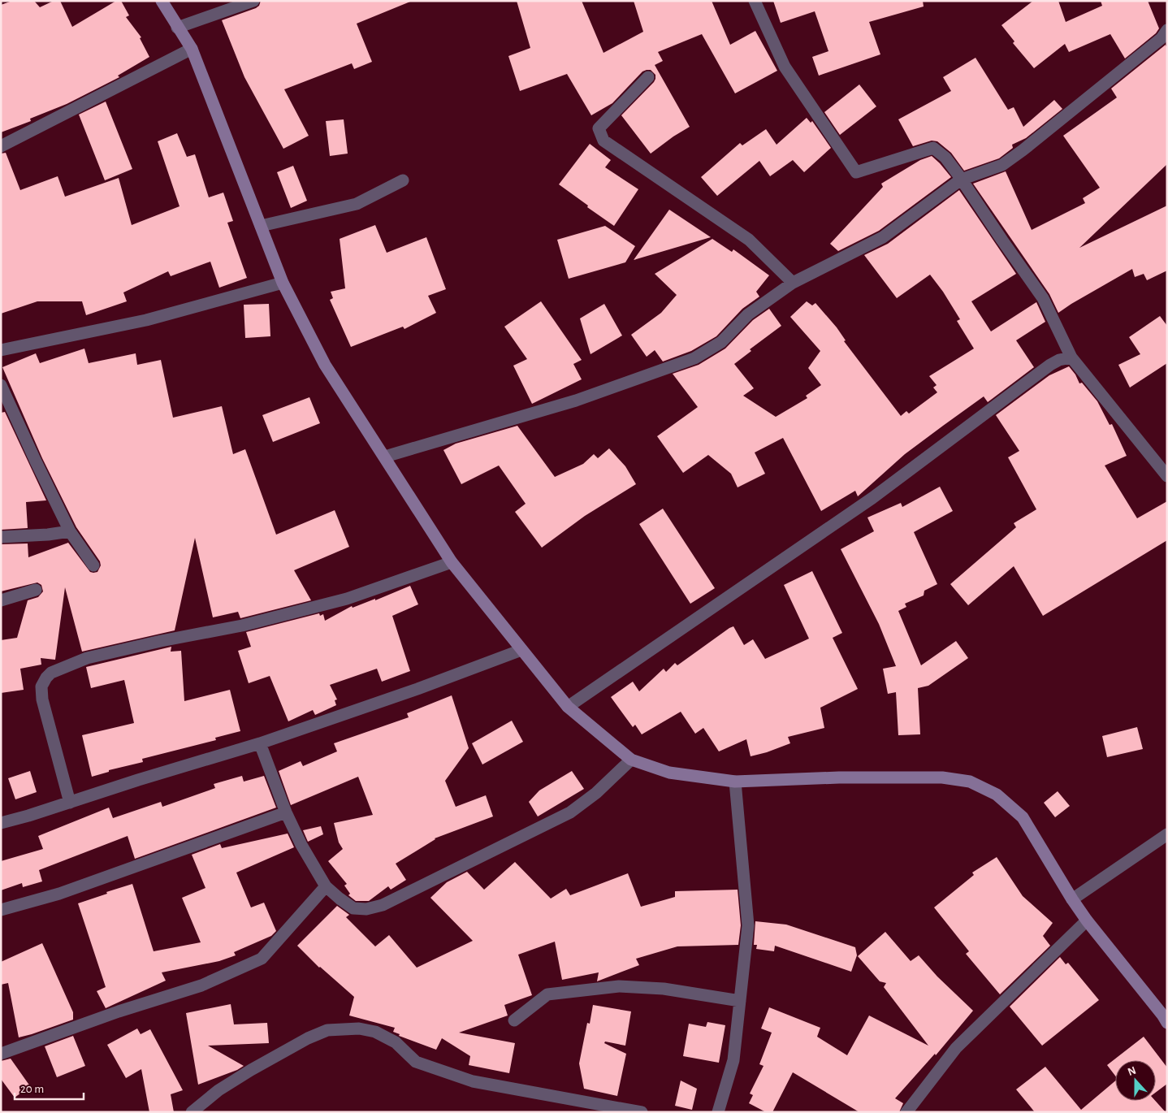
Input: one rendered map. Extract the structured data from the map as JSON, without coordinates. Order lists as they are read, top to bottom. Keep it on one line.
{"scale_bar":"20 m","north":"top"}
